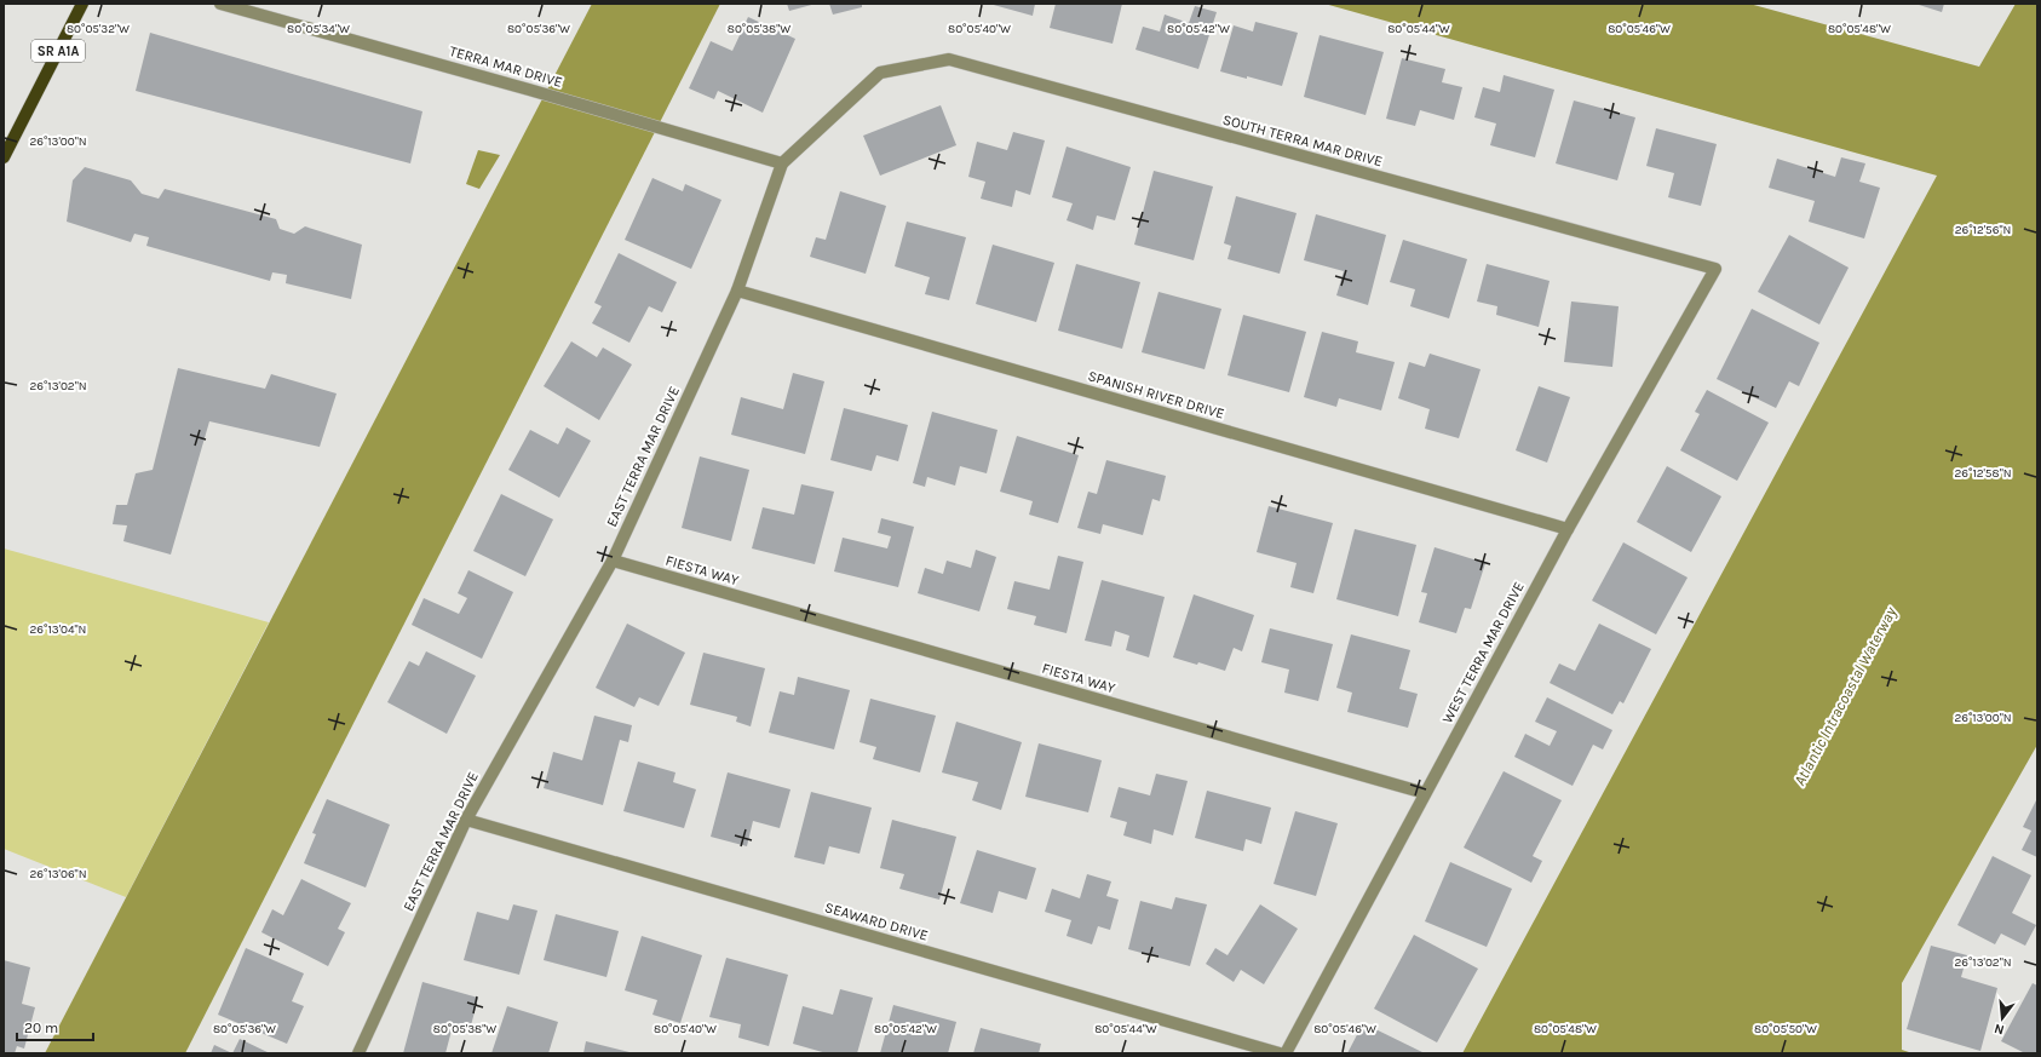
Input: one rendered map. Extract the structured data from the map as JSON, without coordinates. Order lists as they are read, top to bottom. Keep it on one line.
{"streets":{"main road":["SR A1A"],"street":["TERRA MAR DRIVE","SOUTH TERRA MAR DRIVE","SPANISH RIVER DRIVE","EAST TERRA MAR DRIVE","FIESTA WAY","WEST TERRA MAR DRIVE","SEAWARD DRIVE"]},"crossings":[["TERRA MAR DRIVE","EAST TERRA MAR DRIVE"],["SOUTH TERRA MAR DRIVE","EAST TERRA MAR DRIVE"],["SOUTH TERRA MAR DRIVE","WEST TERRA MAR DRIVE"],["SPANISH RIVER DRIVE","EAST TERRA MAR DRIVE"],["SPANISH RIVER DRIVE","WEST TERRA MAR DRIVE"],["EAST TERRA MAR DRIVE","FIESTA WAY"],["EAST TERRA MAR DRIVE","SEAWARD DRIVE"],["FIESTA WAY","WEST TERRA MAR DRIVE"]],"water":["Atlantic Intracoastal Waterway"],"scale_bar":"20 m","north":"bottom","coordinates":["80°05'32\"W","80°05'34\"W","80°05'36\"W","80°05'38\"W","80°05'40\"W","80°05'42\"W","80°05'44\"W","80°05'46\"W","80°05'48\"W","26°13'00\"N","26°12'56\"N","26°13'02\"N","26°12'58\"N","26°13'04\"N","26°13'06\"N","80°05'50\"W"]}
